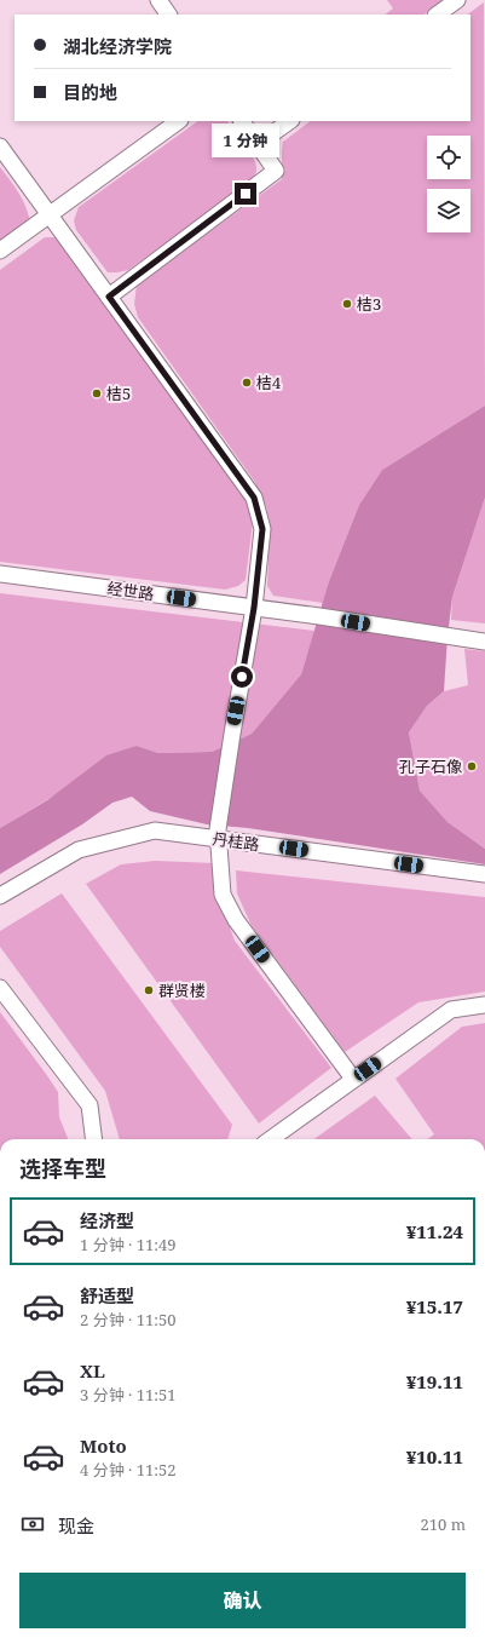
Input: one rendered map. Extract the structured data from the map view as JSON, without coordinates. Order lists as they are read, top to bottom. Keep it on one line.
{"streets":{"street":["经世路","丹桂路"]},"places":["桔3","桔4","桔5","孔子石像","群贤楼"],"page":{"banner":["湖北经济学院","目的地"],"bubble":"1 分钟","heading":"选择车型","list":[{"name":"经济型","note":"1 分钟 · 11:49","value":"¥11.24"},{"name":"舒适型","note":"2 分钟 · 11:50","value":"¥15.17"},{"name":"XL","note":"3 分钟 · 11:51","value":"¥19.11"},{"name":"Moto","note":"4 分钟 · 11:52","value":"¥10.11"}],"pay":["现金","210 m"],"buttons":"确认"}}
